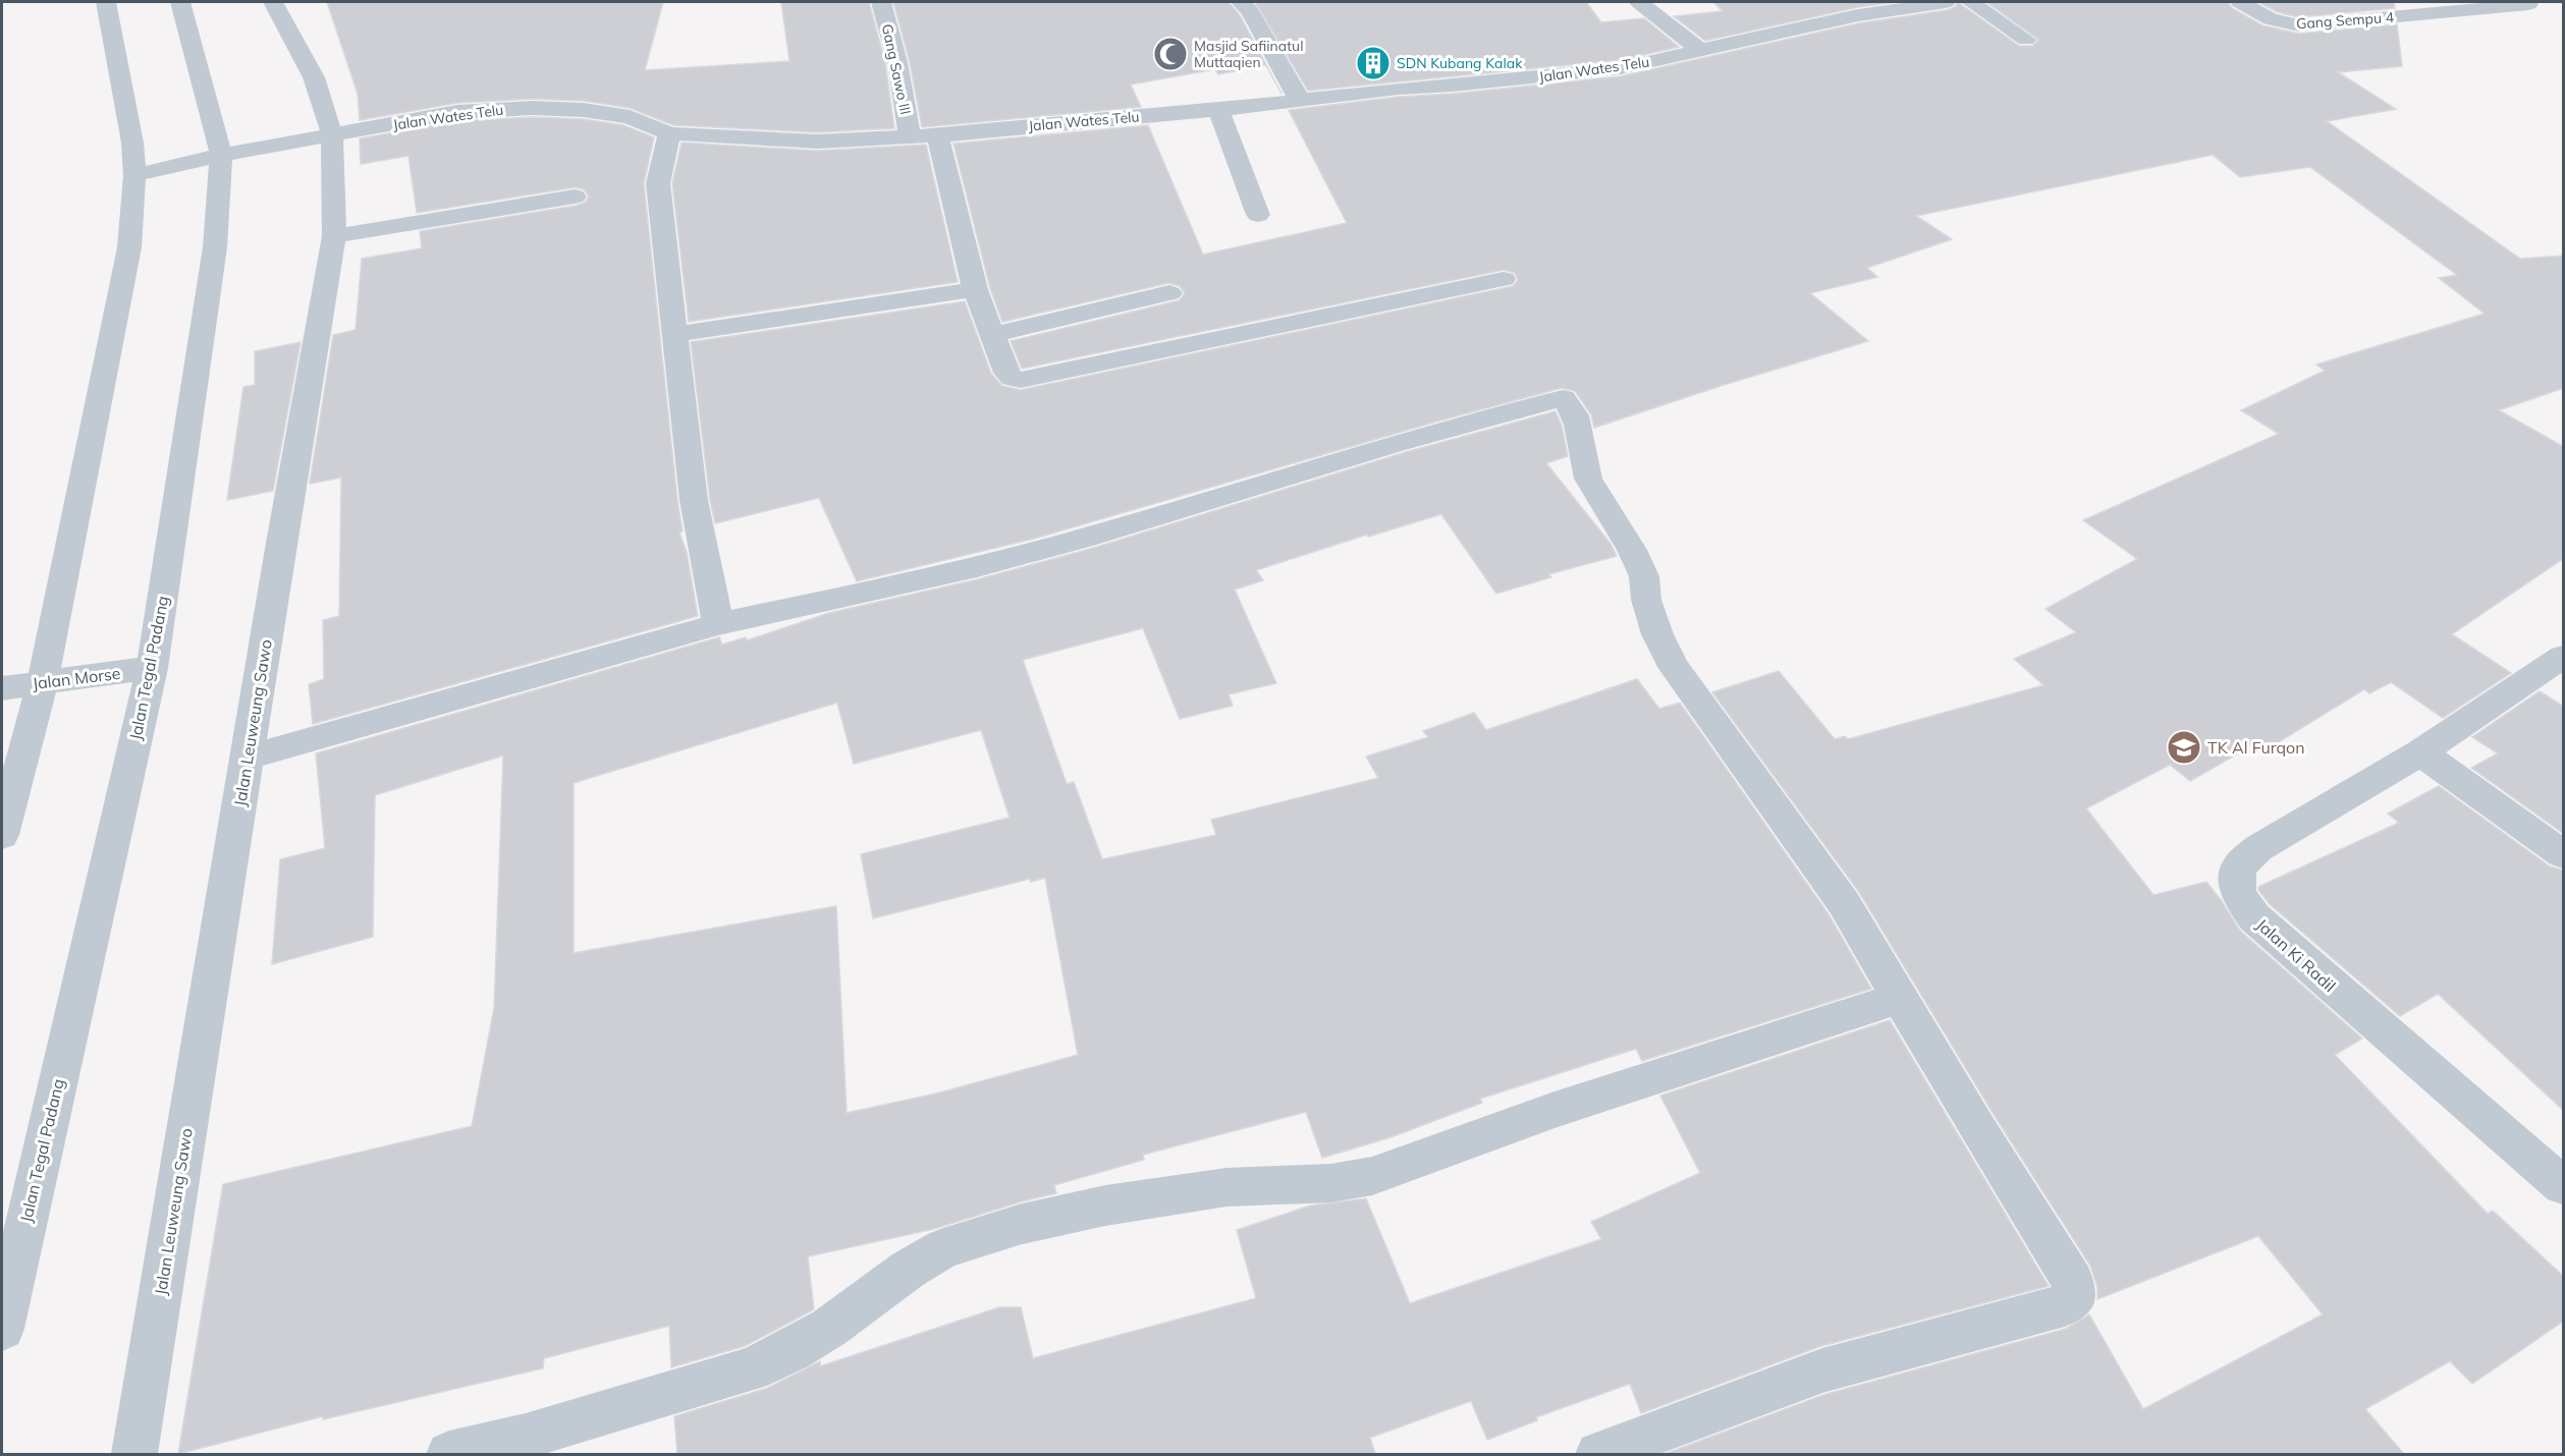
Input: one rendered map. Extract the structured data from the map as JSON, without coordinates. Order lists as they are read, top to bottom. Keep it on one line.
{"streets":{"street":["Gang Sempu 4","Gang Sawo III","Jalan Wates Telu","Jalan Tegal Padang","Jalan Morse","Jalan Leuweung Sawo","Jalan Ki Radil"]},"crossings":[["Gang Sawo III","Jalan Wates Telu"],["Jalan Wates Telu","Jalan Tegal Padang"],["Jalan Wates Telu","Jalan Leuweung Sawo"],["Jalan Tegal Padang","Jalan Morse"]],"places":{"mosque":["Masjid Safiinatul Muttaqien"],"building":["SDN Kubang Kalak"],"school or university":["TK Al Furqon"]}}
